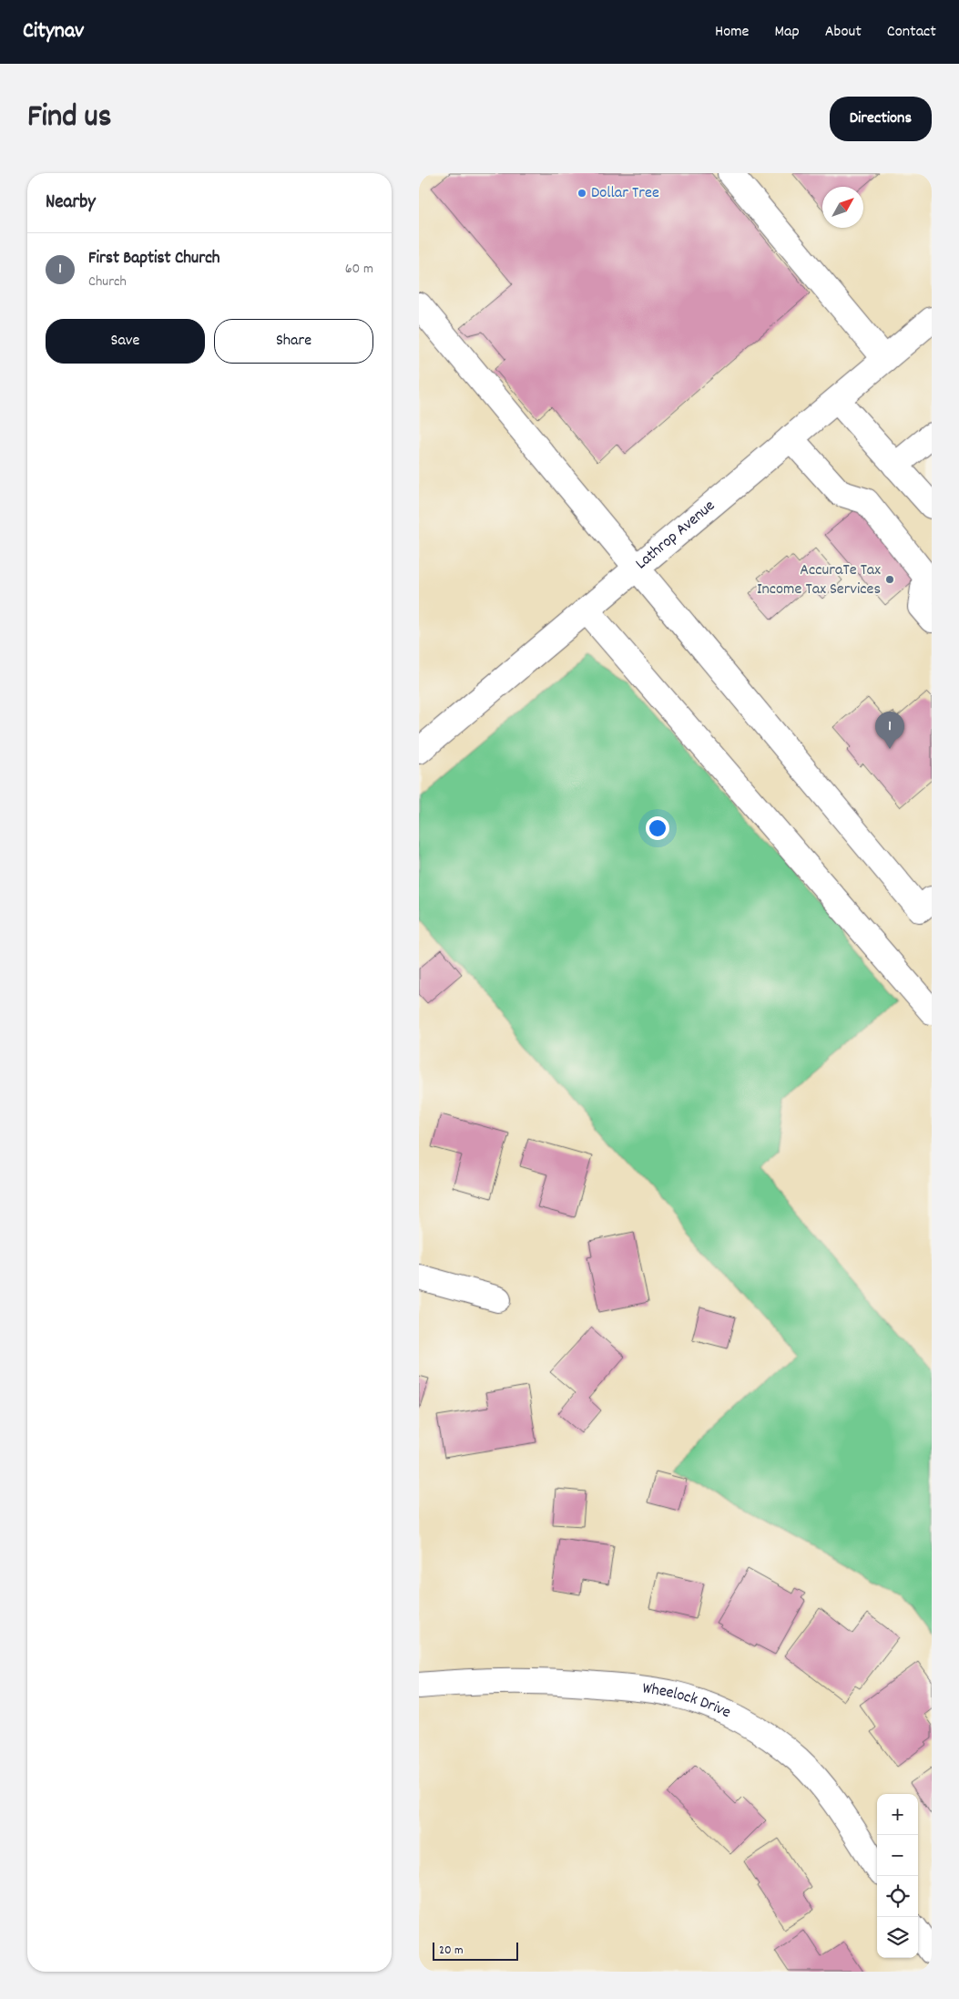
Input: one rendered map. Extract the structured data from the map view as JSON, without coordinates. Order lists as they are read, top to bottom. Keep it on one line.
{"streets":{"street":["Lathrop Avenue","Wheelock Drive"]},"places":["Dollar Tree","AccuraTe Tax Income Tax Services"],"scale_bar":"20 m","north":"top right","page":{"header":"Citynav","nav":["Home","Map","About","Contact"],"title":"Find us","buttons":["Directions",["Save","Share"]],"heading":"Nearby","list":[{"mark":"1","name":"First Baptist Church","note":"Church","value":"60 m"}],"pins":"1","map_buttons":["+","−"],"scale":"20 m"}}
